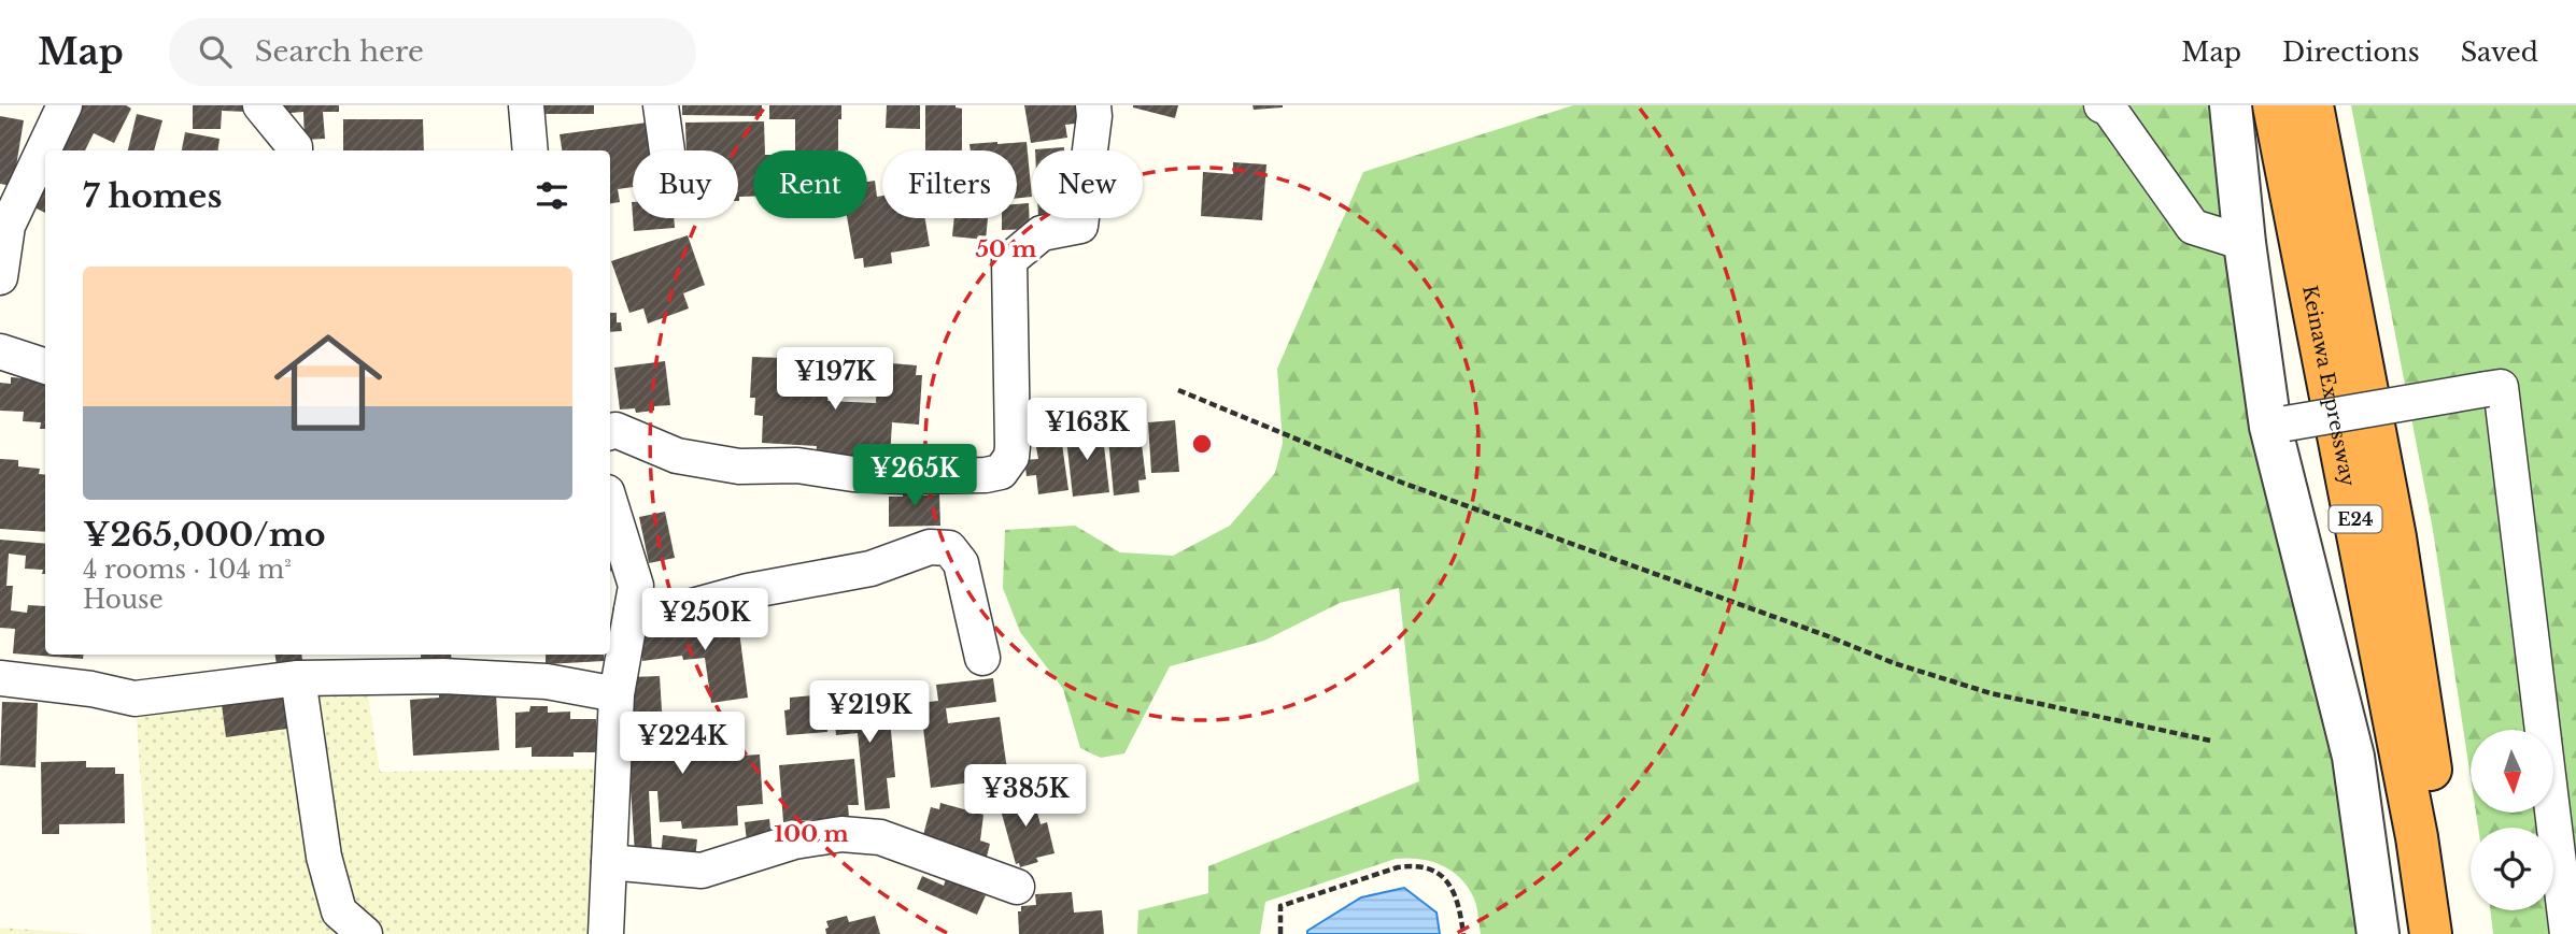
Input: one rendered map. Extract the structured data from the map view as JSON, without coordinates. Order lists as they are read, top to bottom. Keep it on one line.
{"streets":{"highway":["Keinawa Expressway","E24"]},"north":"bottom","page":{"header":"Map","search":"Search here","nav":["Map","Directions","Saved"],"chip":["Buy","Rent","Filters","New"],"heading":"7 homes","list":[{"name":"¥265,000/mo","note":"4 rooms · 104 m² · House"}],"price":["¥197K","¥163K","¥265K","¥250K","¥219K","¥224K","¥385K"]},"rings":["50 m","100 m"]}
